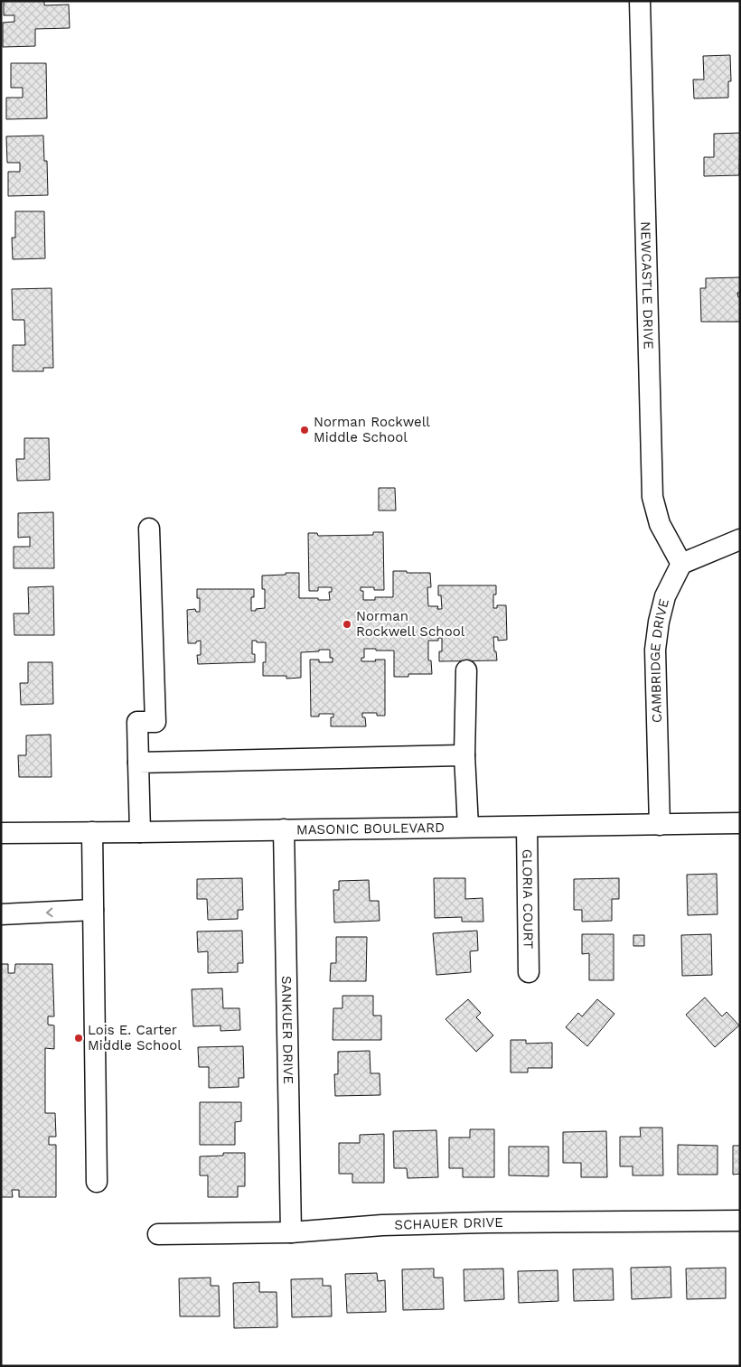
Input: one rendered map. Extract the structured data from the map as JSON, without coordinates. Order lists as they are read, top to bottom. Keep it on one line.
{"streets":{"street":["NEWCASTLE DRIVE","CAMBRIDGE DRIVE","MASONIC BOULEVARD","GLORIA COURT","SANKUER DRIVE","SCHAUER DRIVE"]},"crossings":[["NEWCASTLE DRIVE","CAMBRIDGE DRIVE"],["CAMBRIDGE DRIVE","MASONIC BOULEVARD"],["MASONIC BOULEVARD","GLORIA COURT"],["MASONIC BOULEVARD","SANKUER DRIVE"],["SANKUER DRIVE","SCHAUER DRIVE"]],"places":["Norman Rockwell Middle School","Norman Rockwell School","Lois E. Carter Middle School"]}
